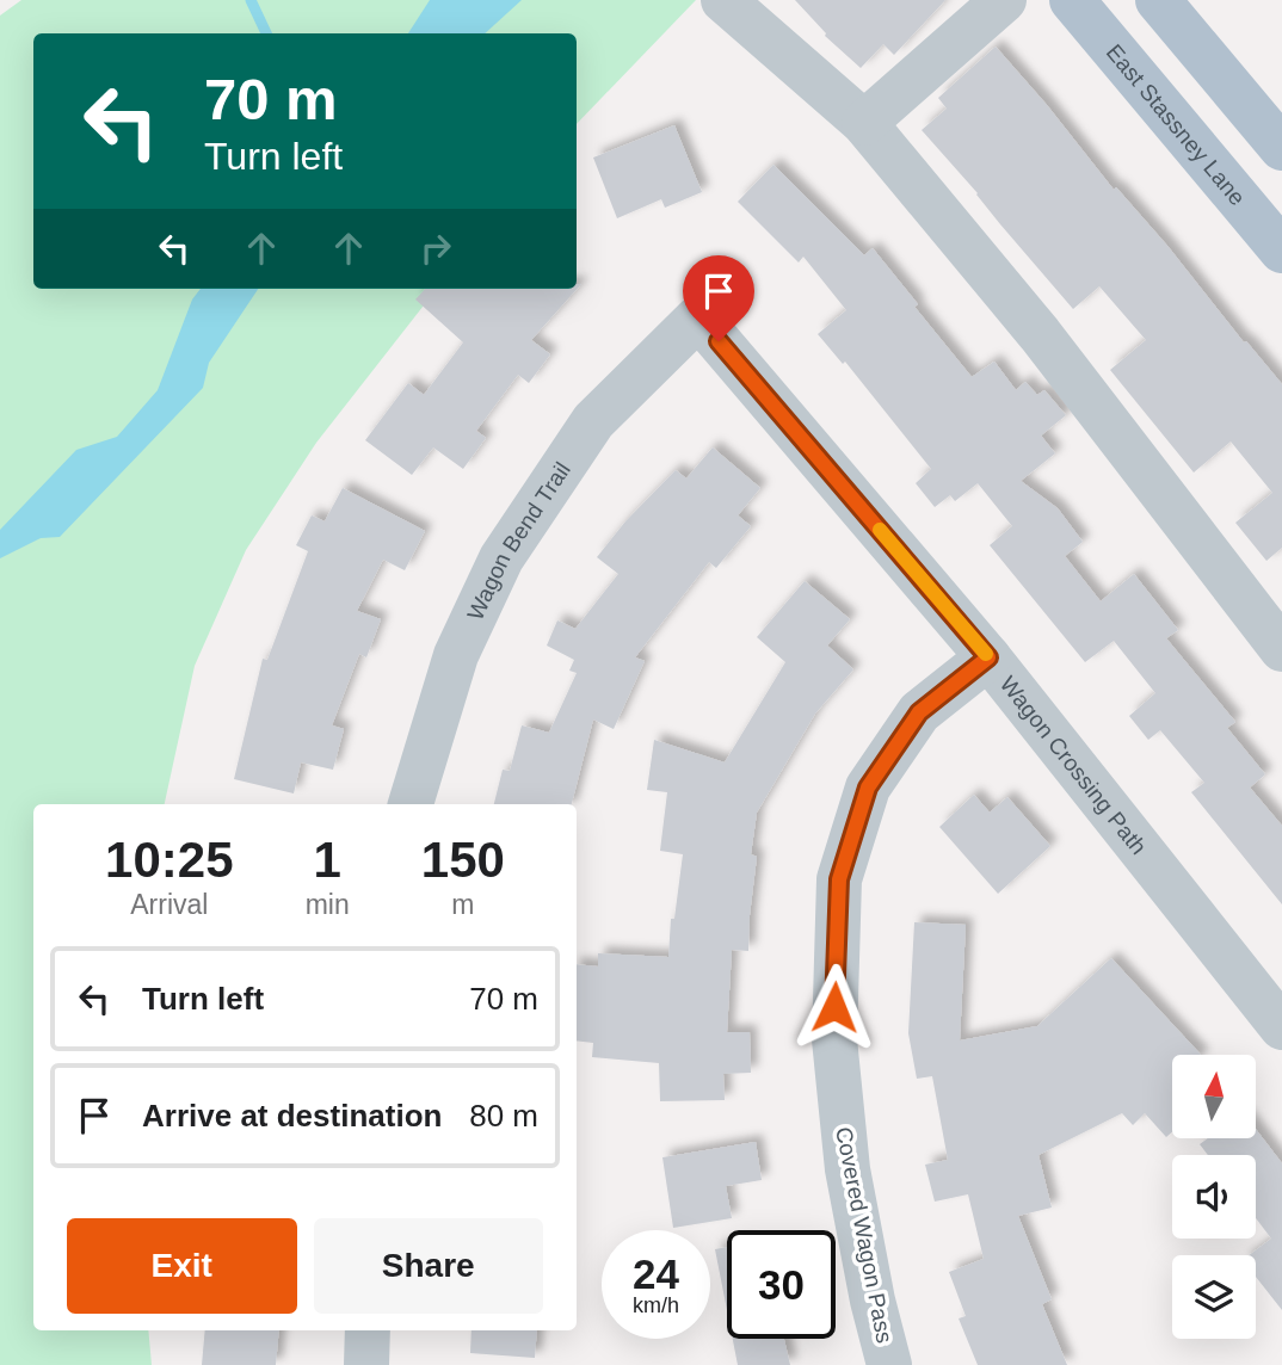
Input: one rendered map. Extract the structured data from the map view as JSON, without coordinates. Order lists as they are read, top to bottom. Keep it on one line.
{"streets":{"main road":["East Stassney Lane"],"street":["Wagon Bend Trail","Wagon Crossing Path","Covered Wagon Pass"]},"crossings":[["Wagon Bend Trail","Wagon Crossing Path"],["Wagon Crossing Path","Covered Wagon Pass"]],"north":"top","page":{"turn":["70 m","Turn left"],"eta":["10:25","Arrival","1","min","150","m"],"list":[{"name":"Turn left","value":"70 m"},{"name":"Arrive at destination","value":"80 m"}],"buttons":["Exit","Share"],"speed":"24 km/h","limit":"30"}}
